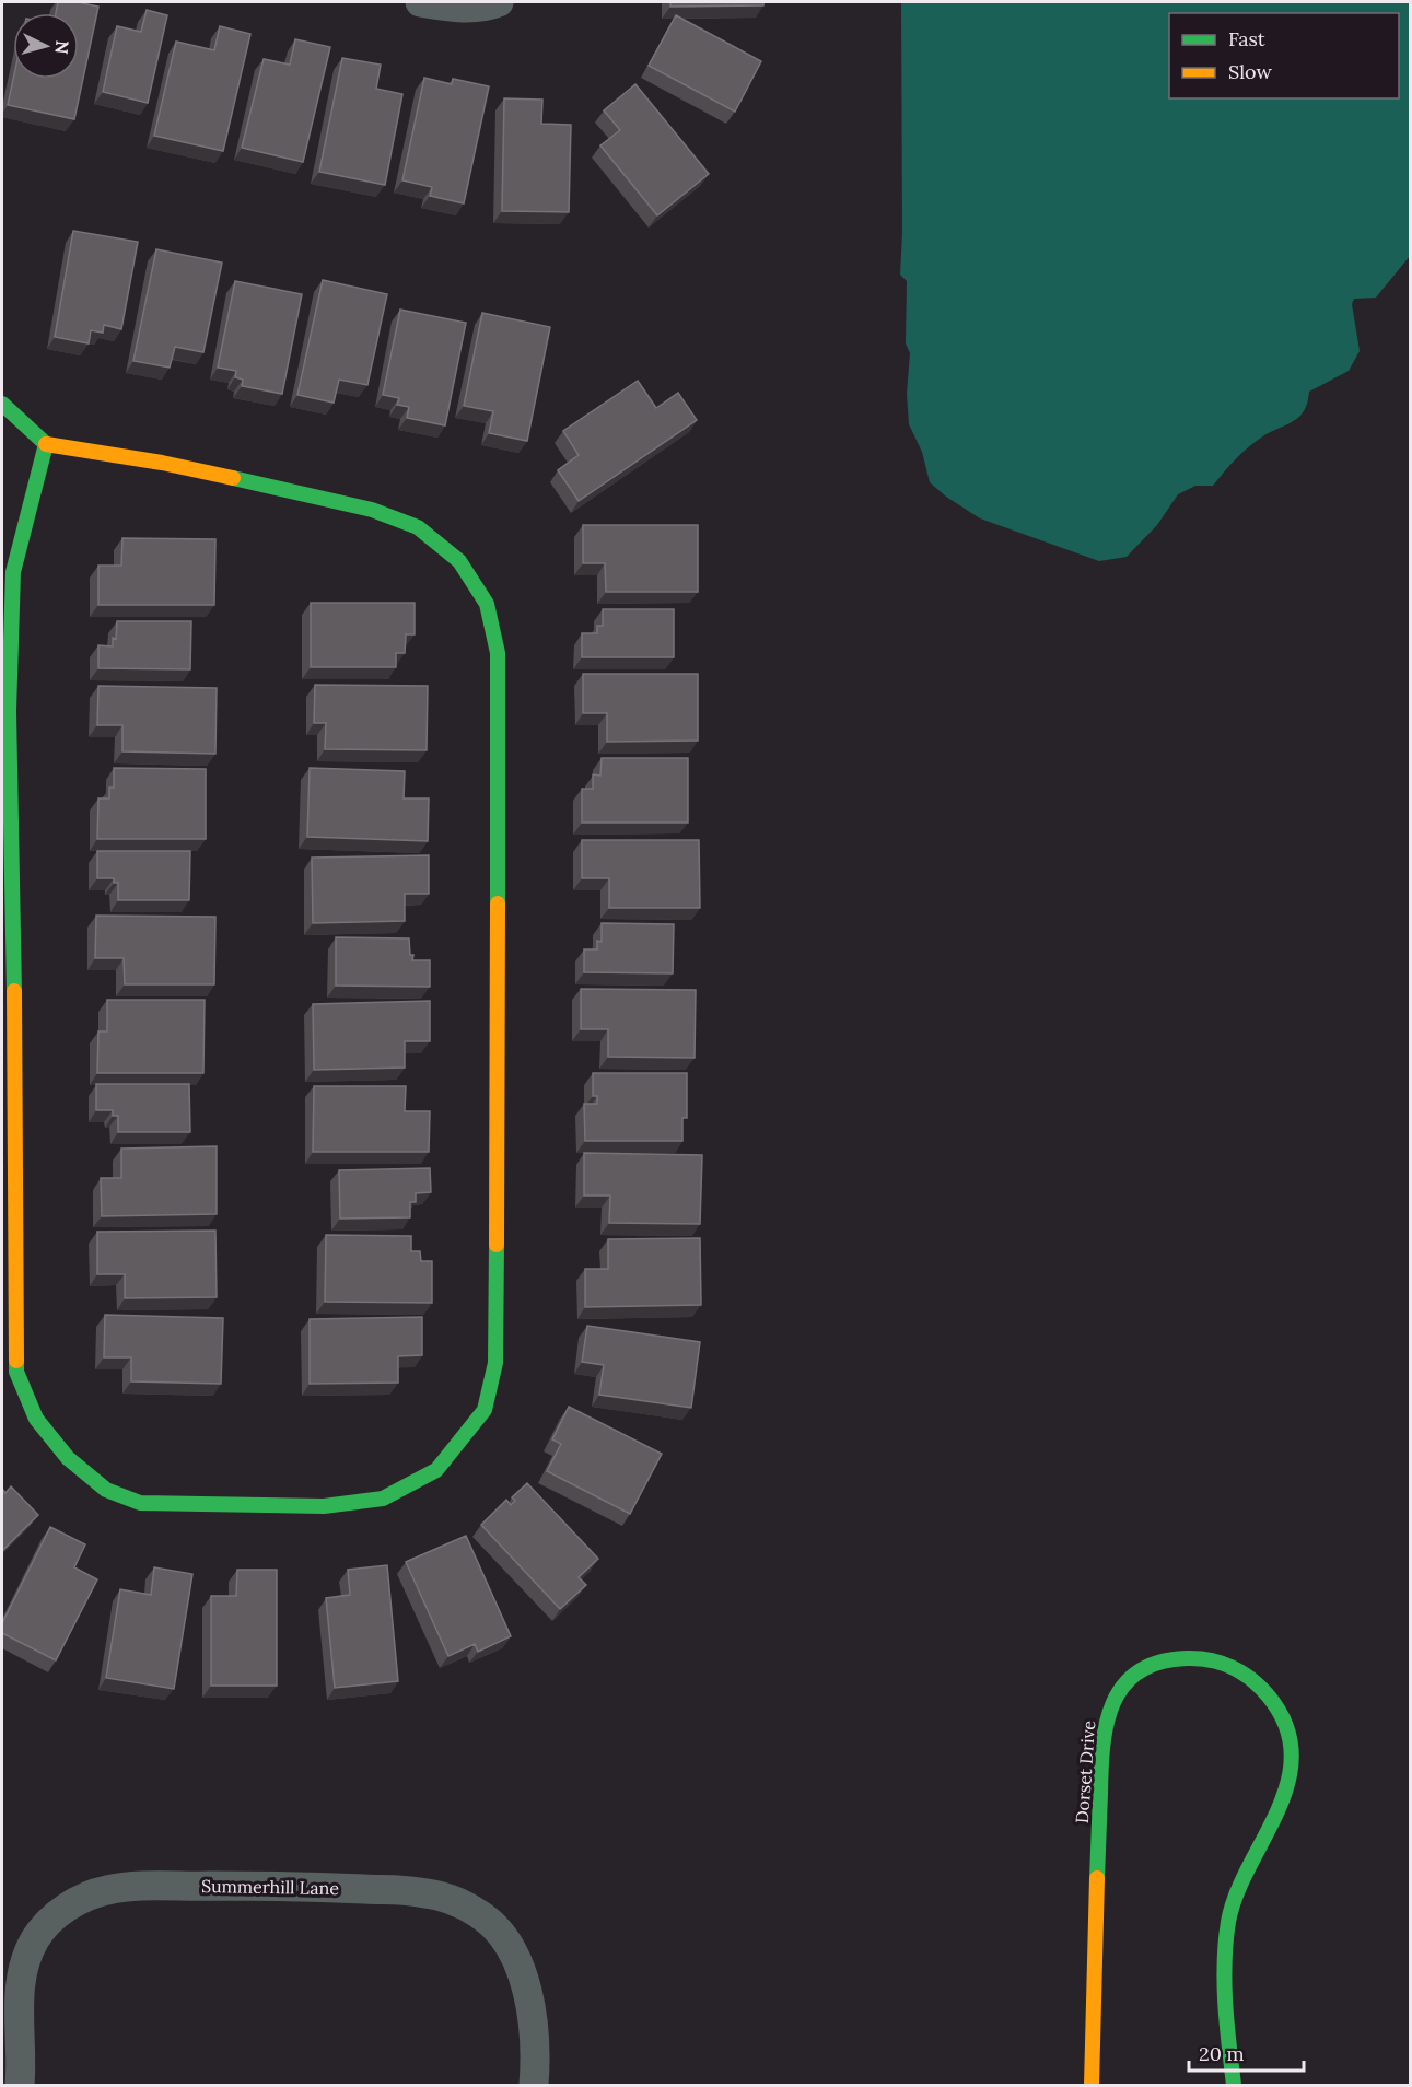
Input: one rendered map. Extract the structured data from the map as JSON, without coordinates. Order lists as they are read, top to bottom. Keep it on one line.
{"streets":{"street":["Dorset Drive","Summerhill Lane"]},"legend":["Fast","Slow"],"scale_bar":"20 m","north":"right"}
